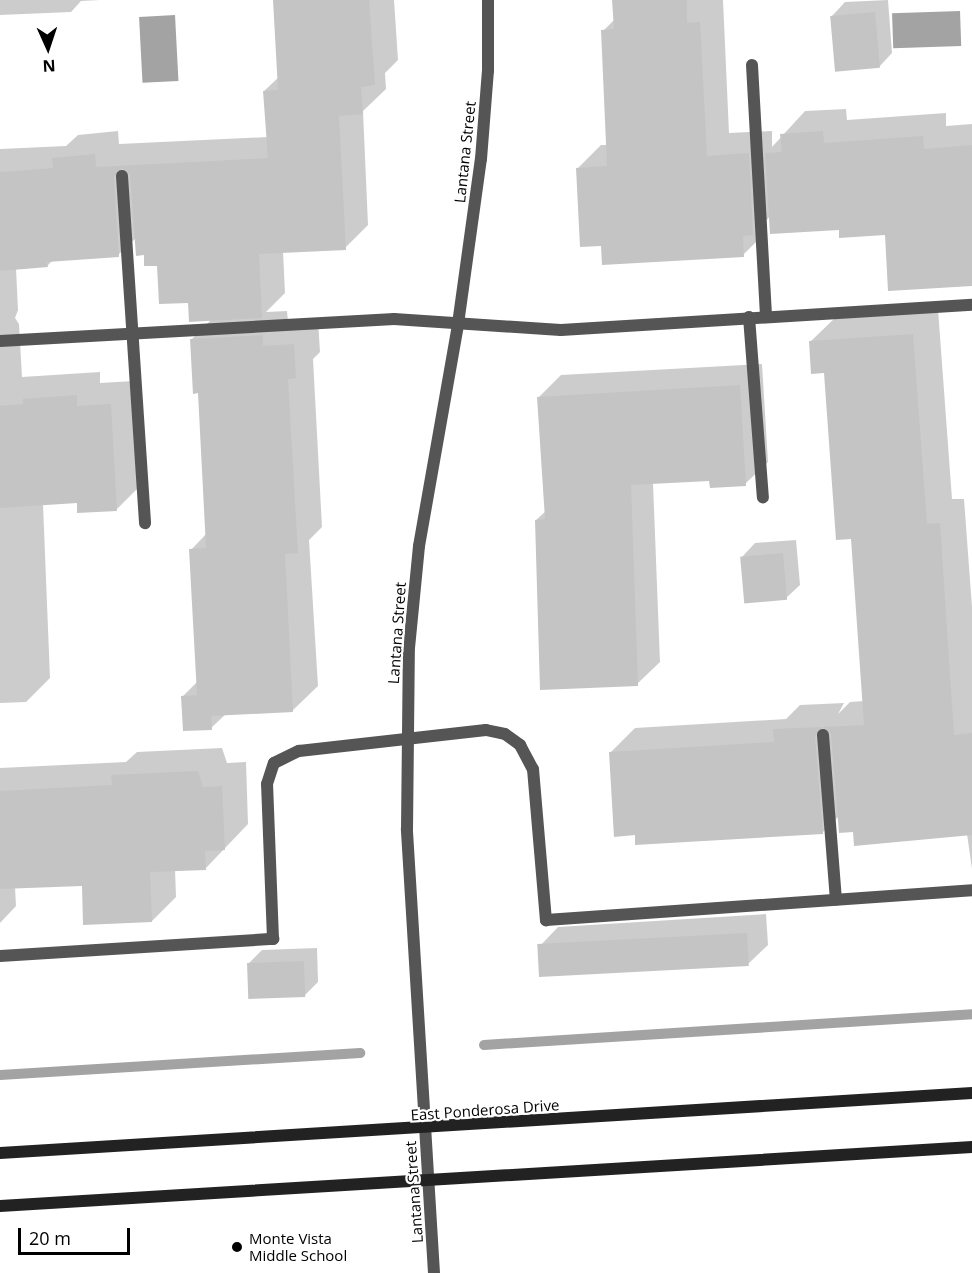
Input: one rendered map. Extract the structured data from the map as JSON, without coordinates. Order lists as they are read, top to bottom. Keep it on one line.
{"streets":{"main road":["East Ponderosa Drive"],"street":["Lantana Street"]},"crossings":[["Lantana Street","East Ponderosa Drive"]],"places":["Monte Vista Middle School"],"scale_bar":"20 m","north":"bottom"}
